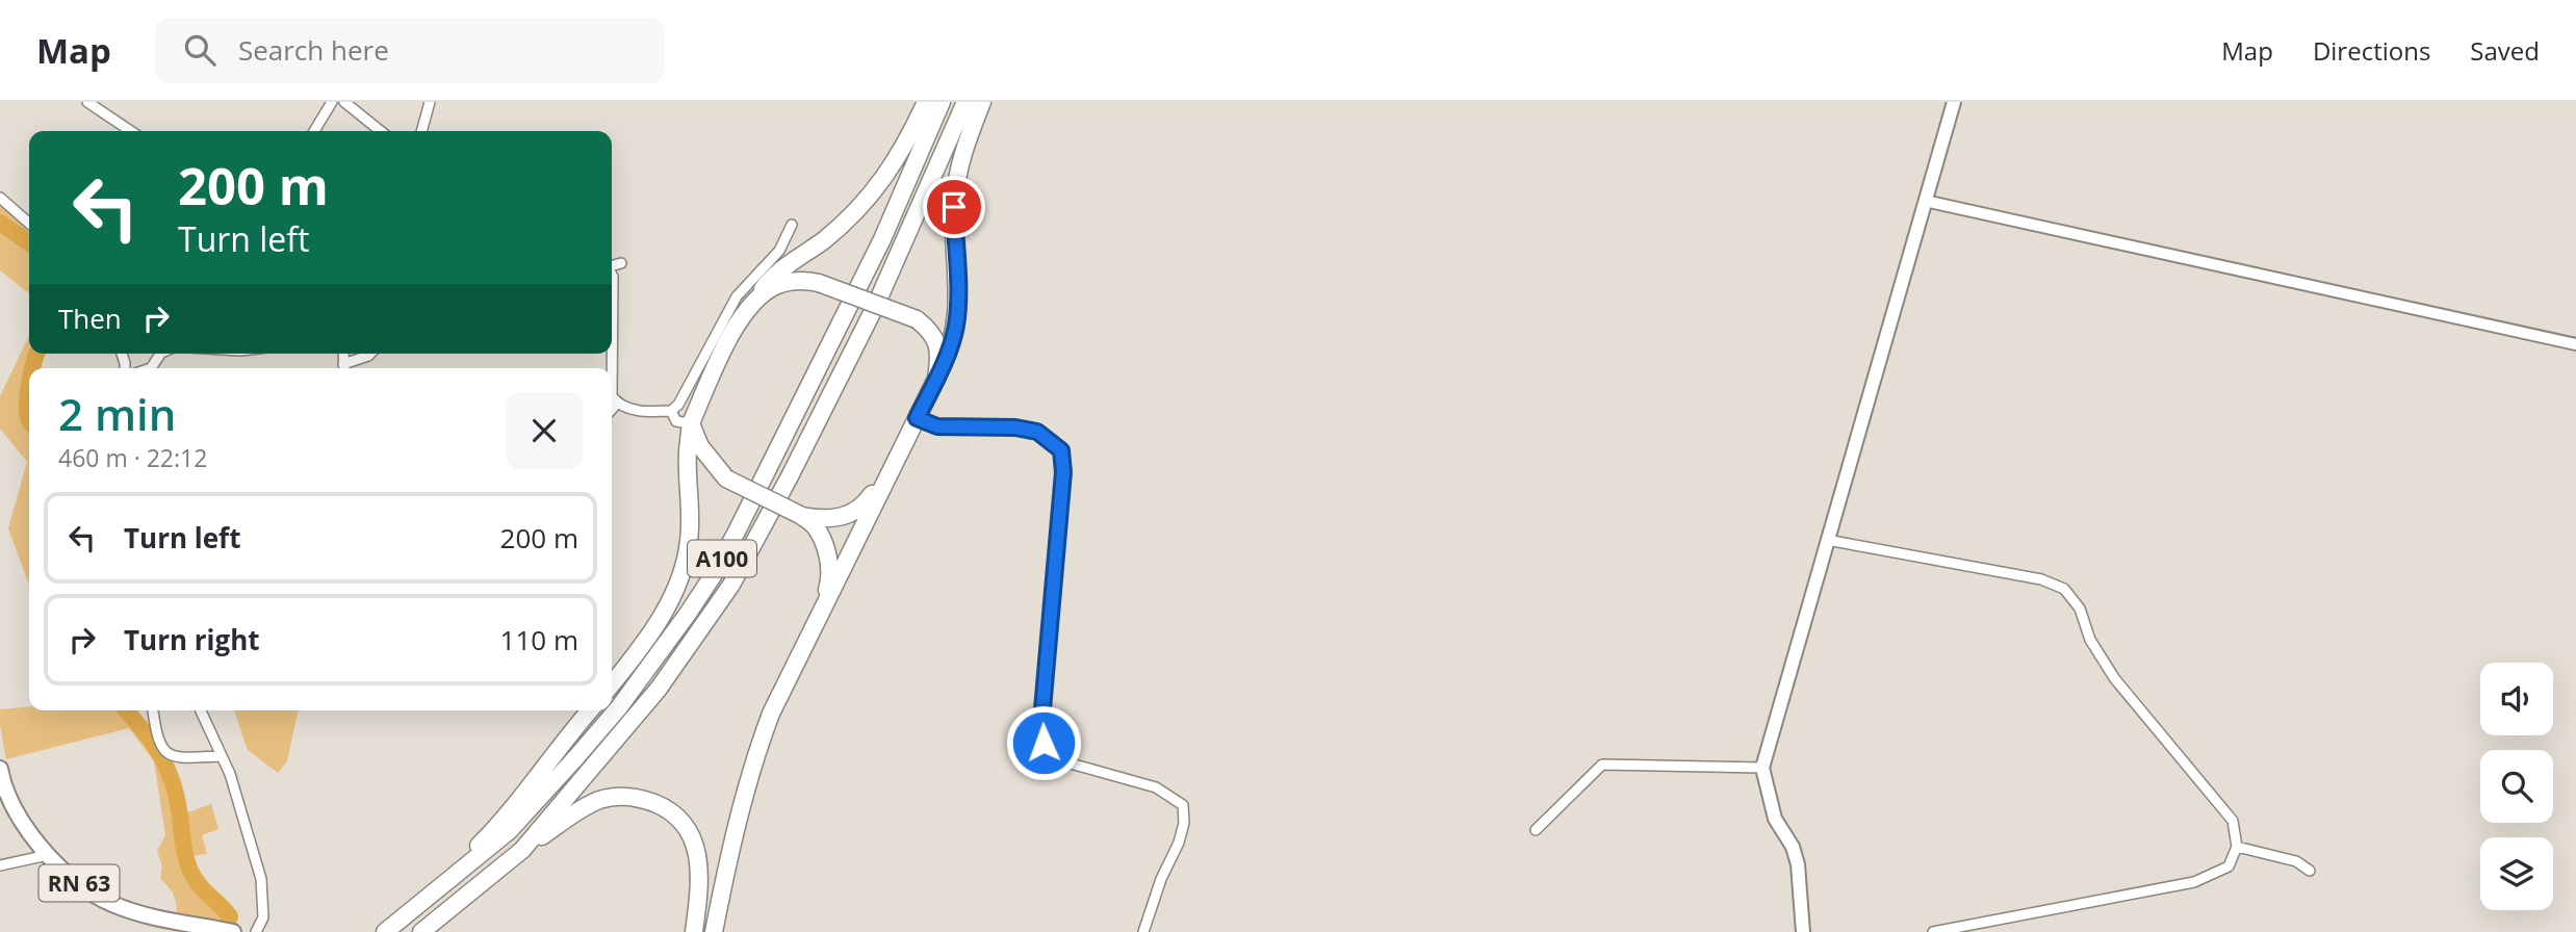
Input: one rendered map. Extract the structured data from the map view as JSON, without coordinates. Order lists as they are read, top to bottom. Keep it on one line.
{"streets":{"highway":["A100"],"main road":["RN 63"]},"page":{"header":"Map","search":"Search here","nav":["Map","Directions","Saved"],"turn":["200 m","Turn left"],"then":"Then","heading":["2 min","460 m · 22:12"],"list":[{"name":"Turn left","value":"200 m"},{"name":"Turn right","value":"110 m"}]}}
